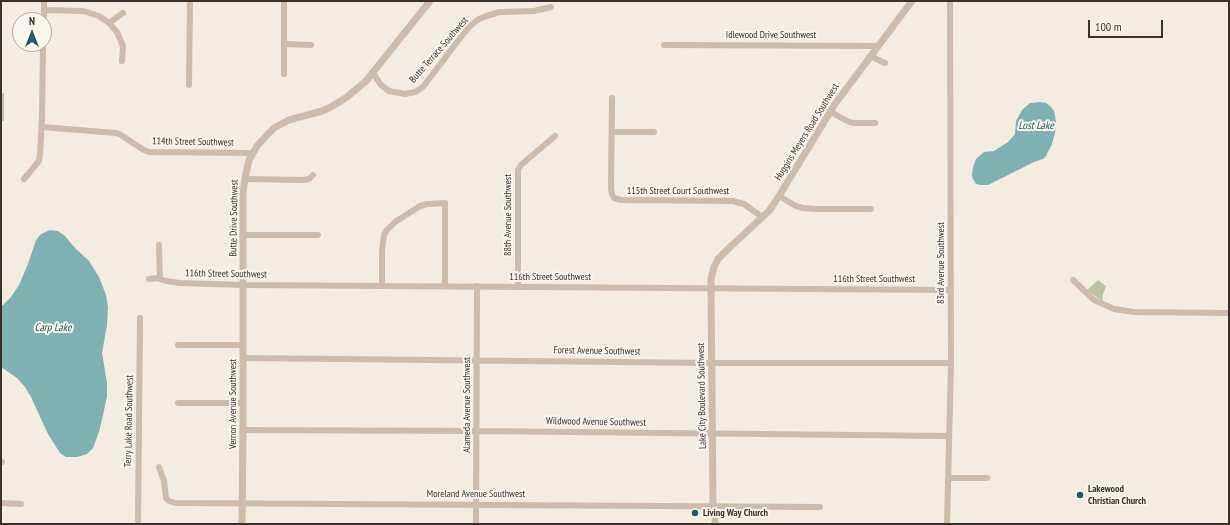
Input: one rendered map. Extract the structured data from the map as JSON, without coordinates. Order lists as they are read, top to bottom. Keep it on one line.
{"streets":{"street":["Idlewood Drive Southwest","Butte Terrace Southwest","Huggins Meyers Road Southwest","114th Street Southwest","115th Street Court Southwest","88th Avenue Southwest","Butte Drive Southwest","83rd Avenue Southwest","116th Street Southwest","Forest Avenue Southwest","Lake City Boulevard Southwest","Vernon Avenue Southwest","Alameda Avenue Southwest","Terry Lake Road Southwest","Wildwood Avenue Southwest","Moreland Avenue Southwest"]},"crossings":[["Idlewood Drive Southwest","Huggins Meyers Road Southwest"],["Butte Terrace Southwest","Butte Drive Southwest"],["Huggins Meyers Road Southwest","115th Street Court Southwest"],["Huggins Meyers Road Southwest","Lake City Boulevard Southwest"],["114th Street Southwest","Butte Drive Southwest"],["88th Avenue Southwest","116th Street Southwest"],["Butte Drive Southwest","116th Street Southwest"],["Butte Drive Southwest","Vernon Avenue Southwest"],["83rd Avenue Southwest","116th Street Southwest"],["83rd Avenue Southwest","Forest Avenue Southwest"],["83rd Avenue Southwest","Wildwood Avenue Southwest"],["116th Street Southwest","Lake City Boulevard Southwest"],["116th Street Southwest","Vernon Avenue Southwest"],["116th Street Southwest","Alameda Avenue Southwest"],["Forest Avenue Southwest","Lake City Boulevard Southwest"],["Forest Avenue Southwest","Vernon Avenue Southwest"],["Forest Avenue Southwest","Alameda Avenue Southwest"],["Lake City Boulevard Southwest","Wildwood Avenue Southwest"],["Lake City Boulevard Southwest","Moreland Avenue Southwest"],["Vernon Avenue Southwest","Wildwood Avenue Southwest"],["Vernon Avenue Southwest","Moreland Avenue Southwest"],["Alameda Avenue Southwest","Wildwood Avenue Southwest"],["Alameda Avenue Southwest","Moreland Avenue Southwest"]],"water":["Lost Lake","Carp Lake"],"places":["Lakewood Christian Church","Living Way Church"],"scale_bar":"100 m","north":"top"}
